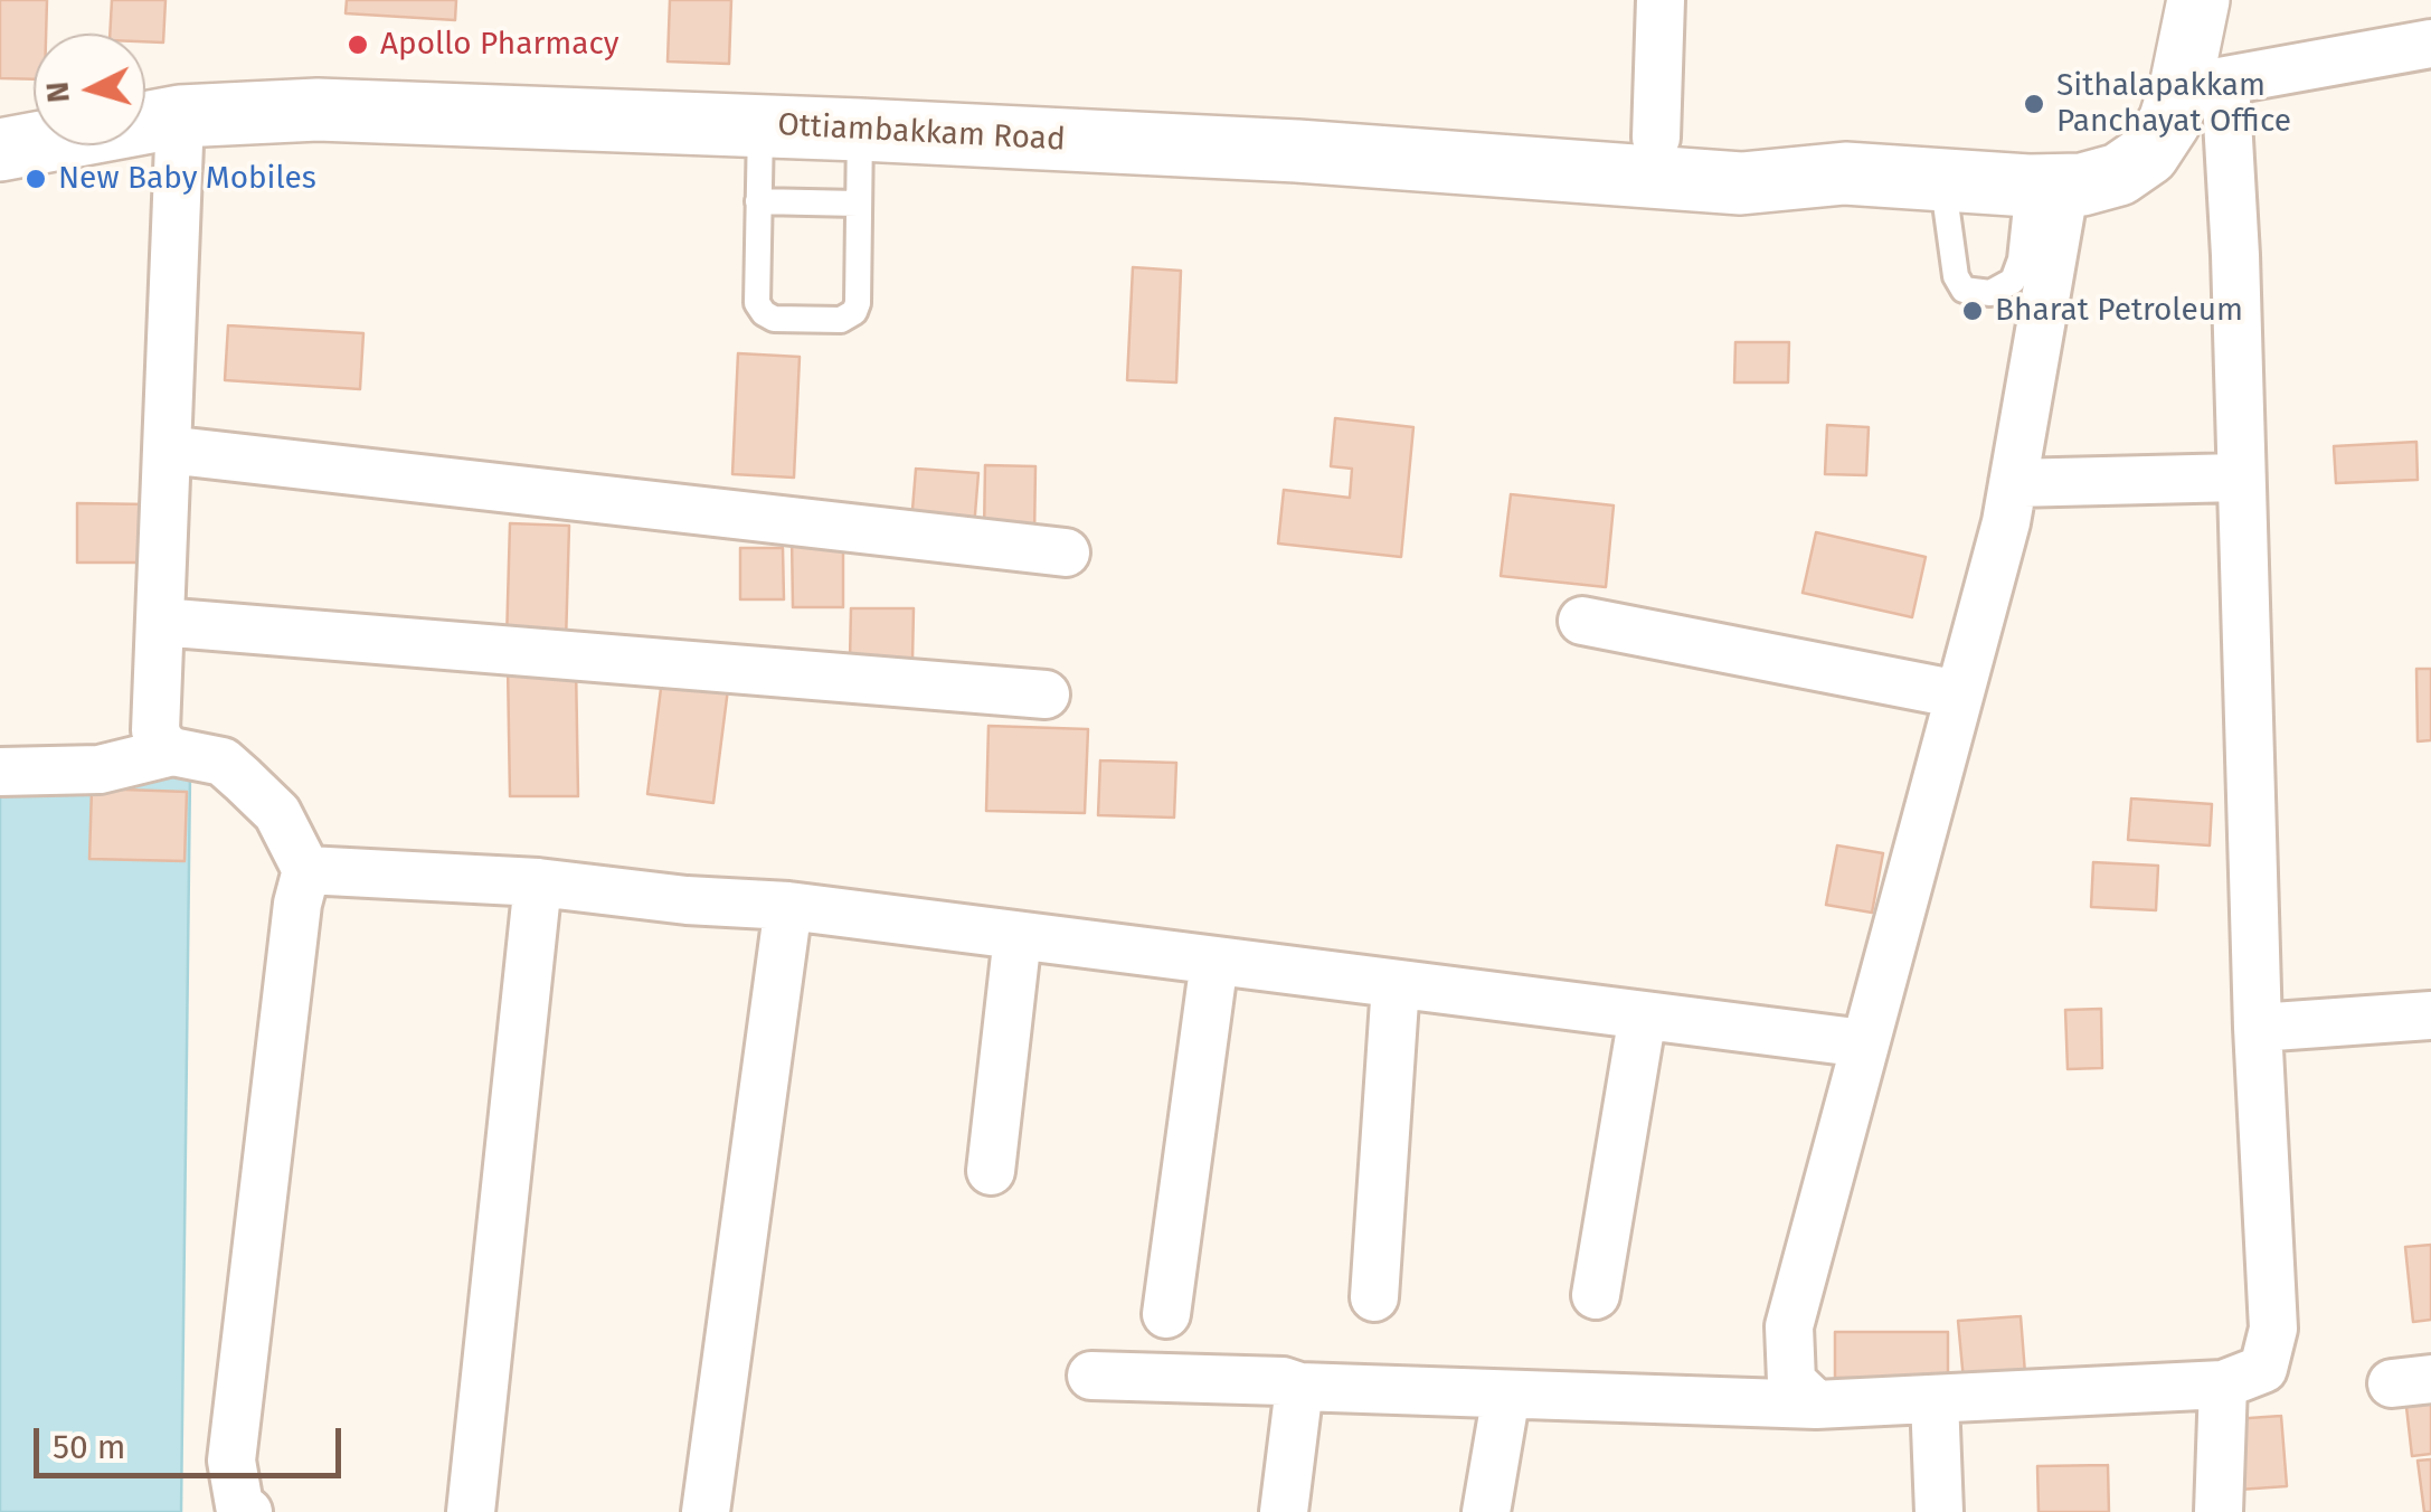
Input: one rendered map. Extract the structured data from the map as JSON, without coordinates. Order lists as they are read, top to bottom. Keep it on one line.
{"streets":{"street":["Ottiambakkam Road"]},"places":["Apollo Pharmacy","Sithalapakkam Panchayat Office","New Baby Mobiles","Bharat Petroleum"],"scale_bar":"50 m","north":"left"}
